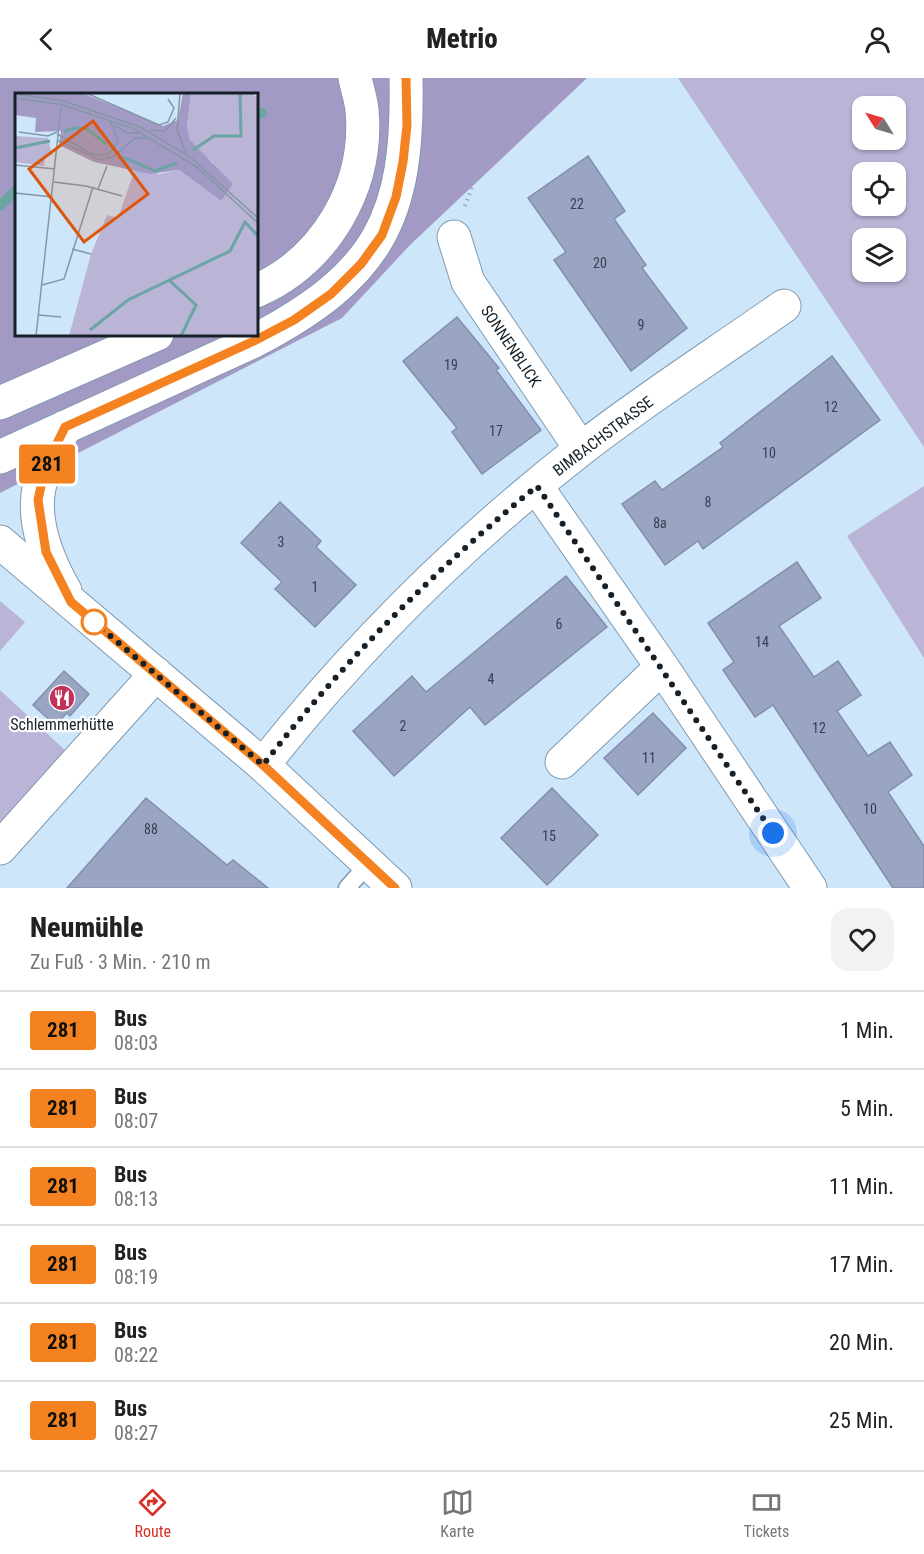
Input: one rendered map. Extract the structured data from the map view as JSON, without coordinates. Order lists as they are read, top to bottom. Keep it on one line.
{"streets":{"street":["SONNENBLICK","BIMBACHSTRASSE"]},"crossings":[["SONNENBLICK","BIMBACHSTRASSE"]],"places":{"restaurant":["Schlemmerhütte"]},"lines":["bus line 281"],"house_numbers":["22","20","9","19","12","17","10","8","8a","3","1","6","14","4","2","12","11","10","88","15"],"north":"top left","page":{"header":"Metrio","on_map":"281","heading":["Neumühle","Zu Fuß · 3 Min. · 210 m"],"list":[{"mark":"281","name":"Bus","note":"08:03","value":"1 Min."},{"mark":"281","name":"Bus","note":"08:07","value":"5 Min."},{"mark":"281","name":"Bus","note":"08:13","value":"11 Min."},{"mark":"281","name":"Bus","note":"08:19","value":"17 Min."},{"mark":"281","name":"Bus","note":"08:22","value":"20 Min."},{"mark":"281","name":"Bus","note":"08:27","value":"25 Min."}],"tabs":["Route","Karte","Tickets"]}}
